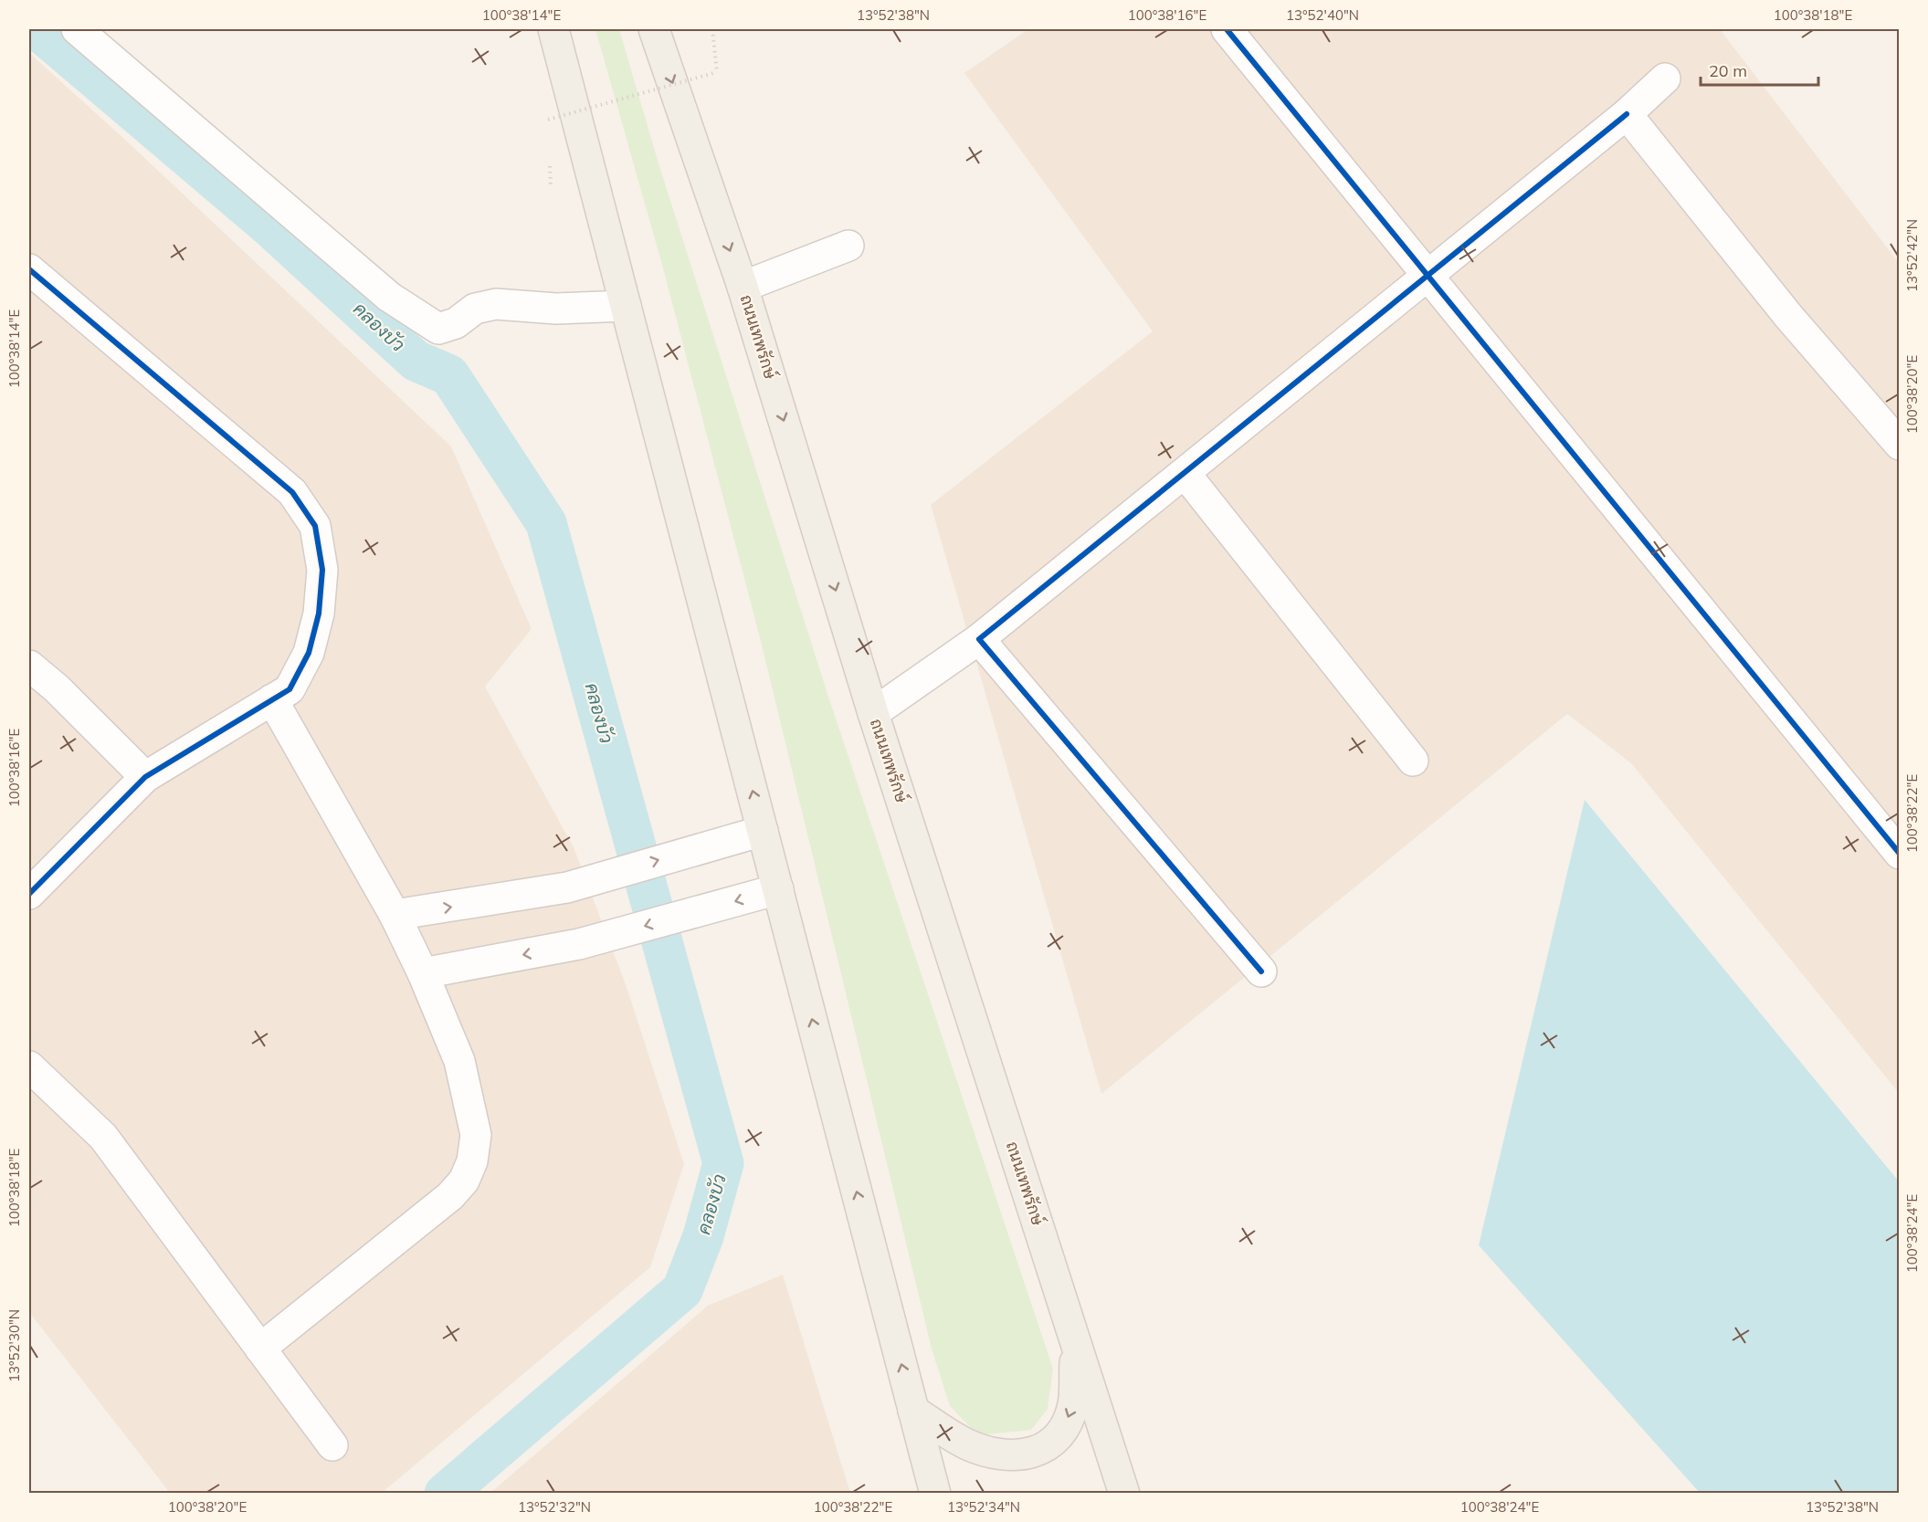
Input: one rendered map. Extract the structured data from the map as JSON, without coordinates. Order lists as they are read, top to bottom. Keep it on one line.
{"streets":{"main road":["ถนนเทพรักษ์"]},"water":["คลองบัว"],"scale_bar":"20 m","coordinates":["100°38'14\"E","13°52'38\"N","100°38'16\"E","13°52'40\"N","100°38'18\"E","13°52'42\"N","100°38'20\"E","100°38'22\"E","100°38'24\"E","13°52'30\"N","13°52'32\"N","13°52'34\"N"]}
